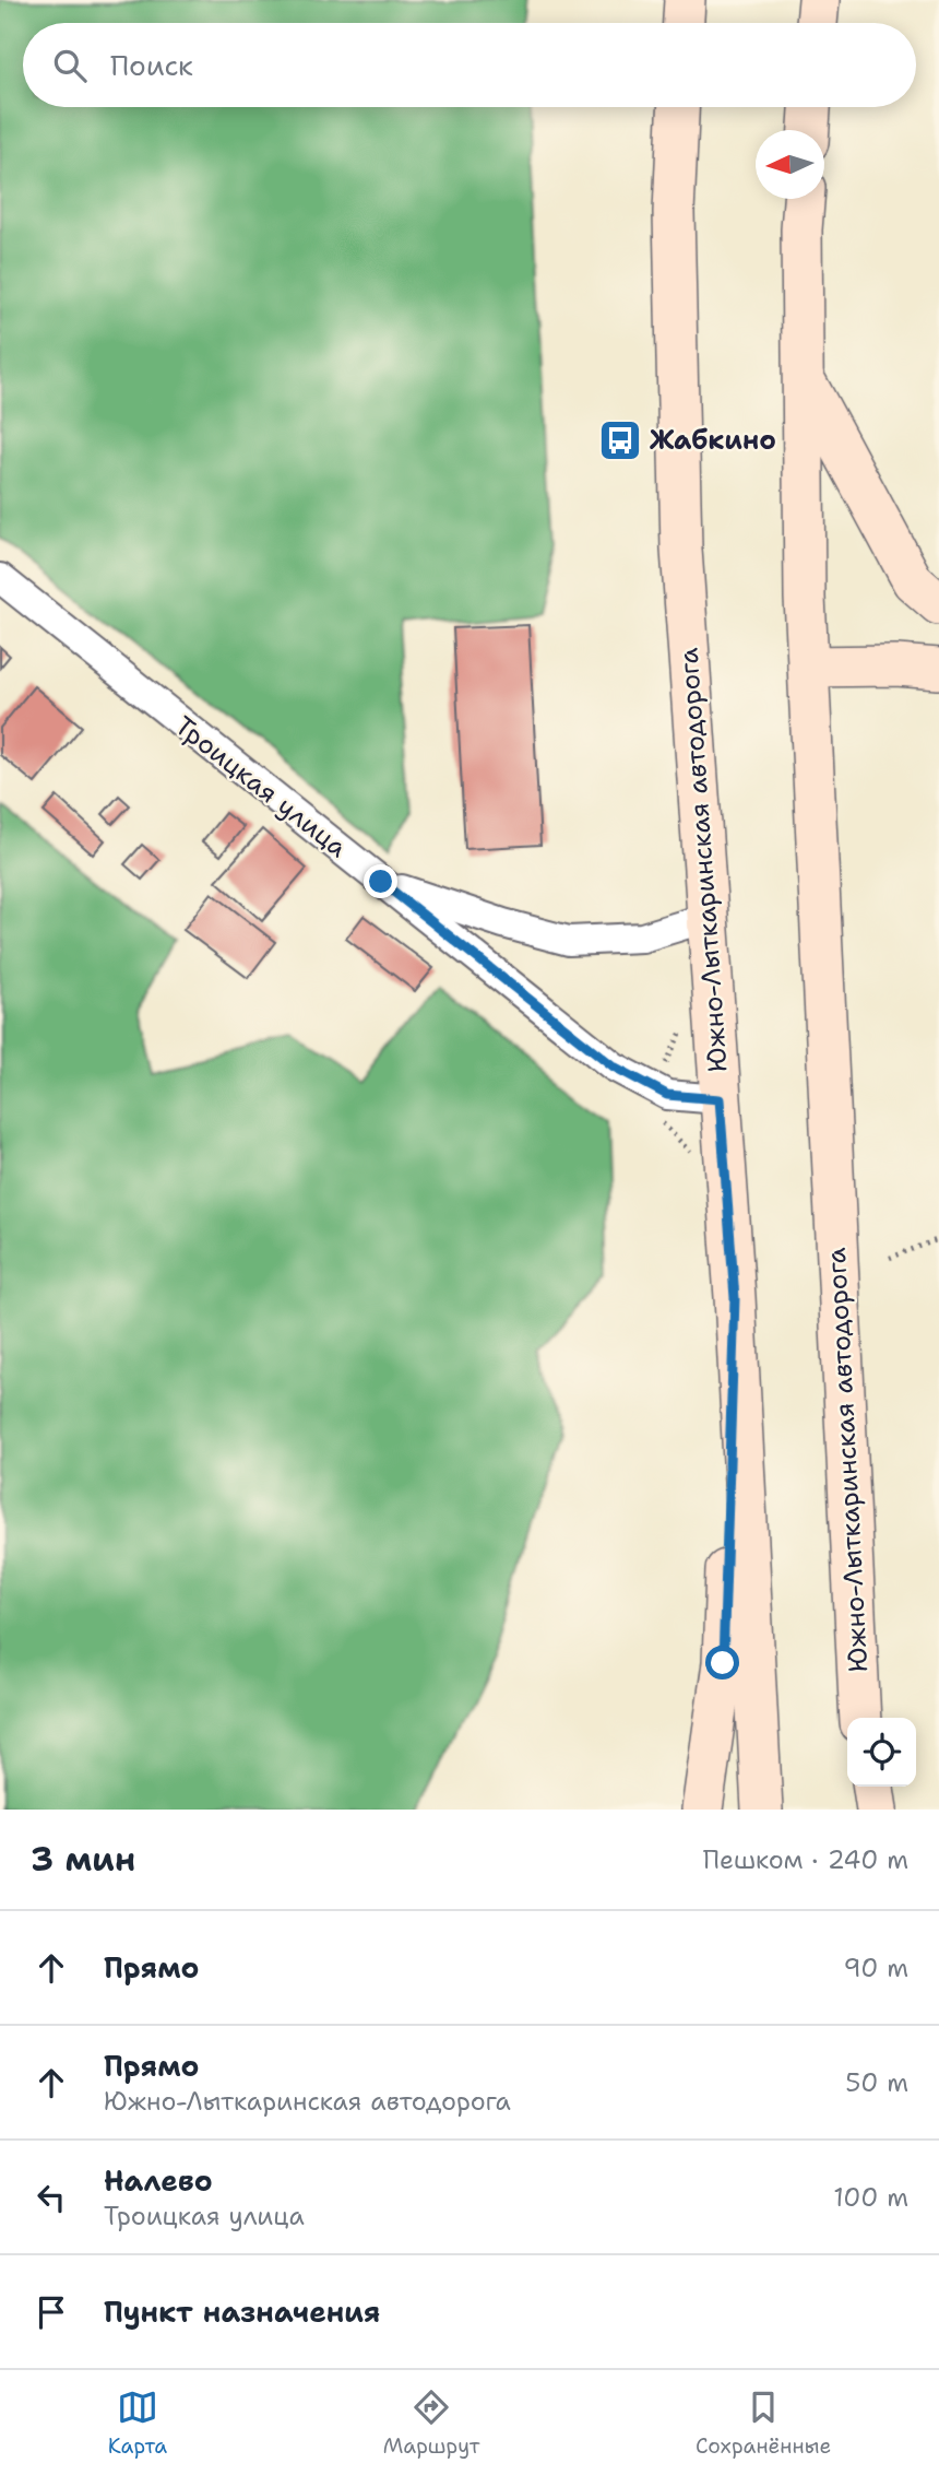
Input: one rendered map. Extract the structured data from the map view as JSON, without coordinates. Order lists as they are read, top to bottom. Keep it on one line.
{"streets":{"main road":["Южно-Лыткаринская автодорога"],"street":["Троицкая улица"]},"crossings":[["Троицкая улица","Южно-Лыткаринская автодорога"]],"places":{"bus stop":["Жабкино"]},"north":"left","page":{"search":"Поиск","heading":["3 мин","Пешком · 240 m"],"list":[["Прямо","90 m"],["Прямо","Южно-Лыткаринская автодорога","50 m"],["Налево","Троицкая улица","100 m"],"Пункт назначения"],"nav":["Карта","Маршрут","Сохранённые"]}}
